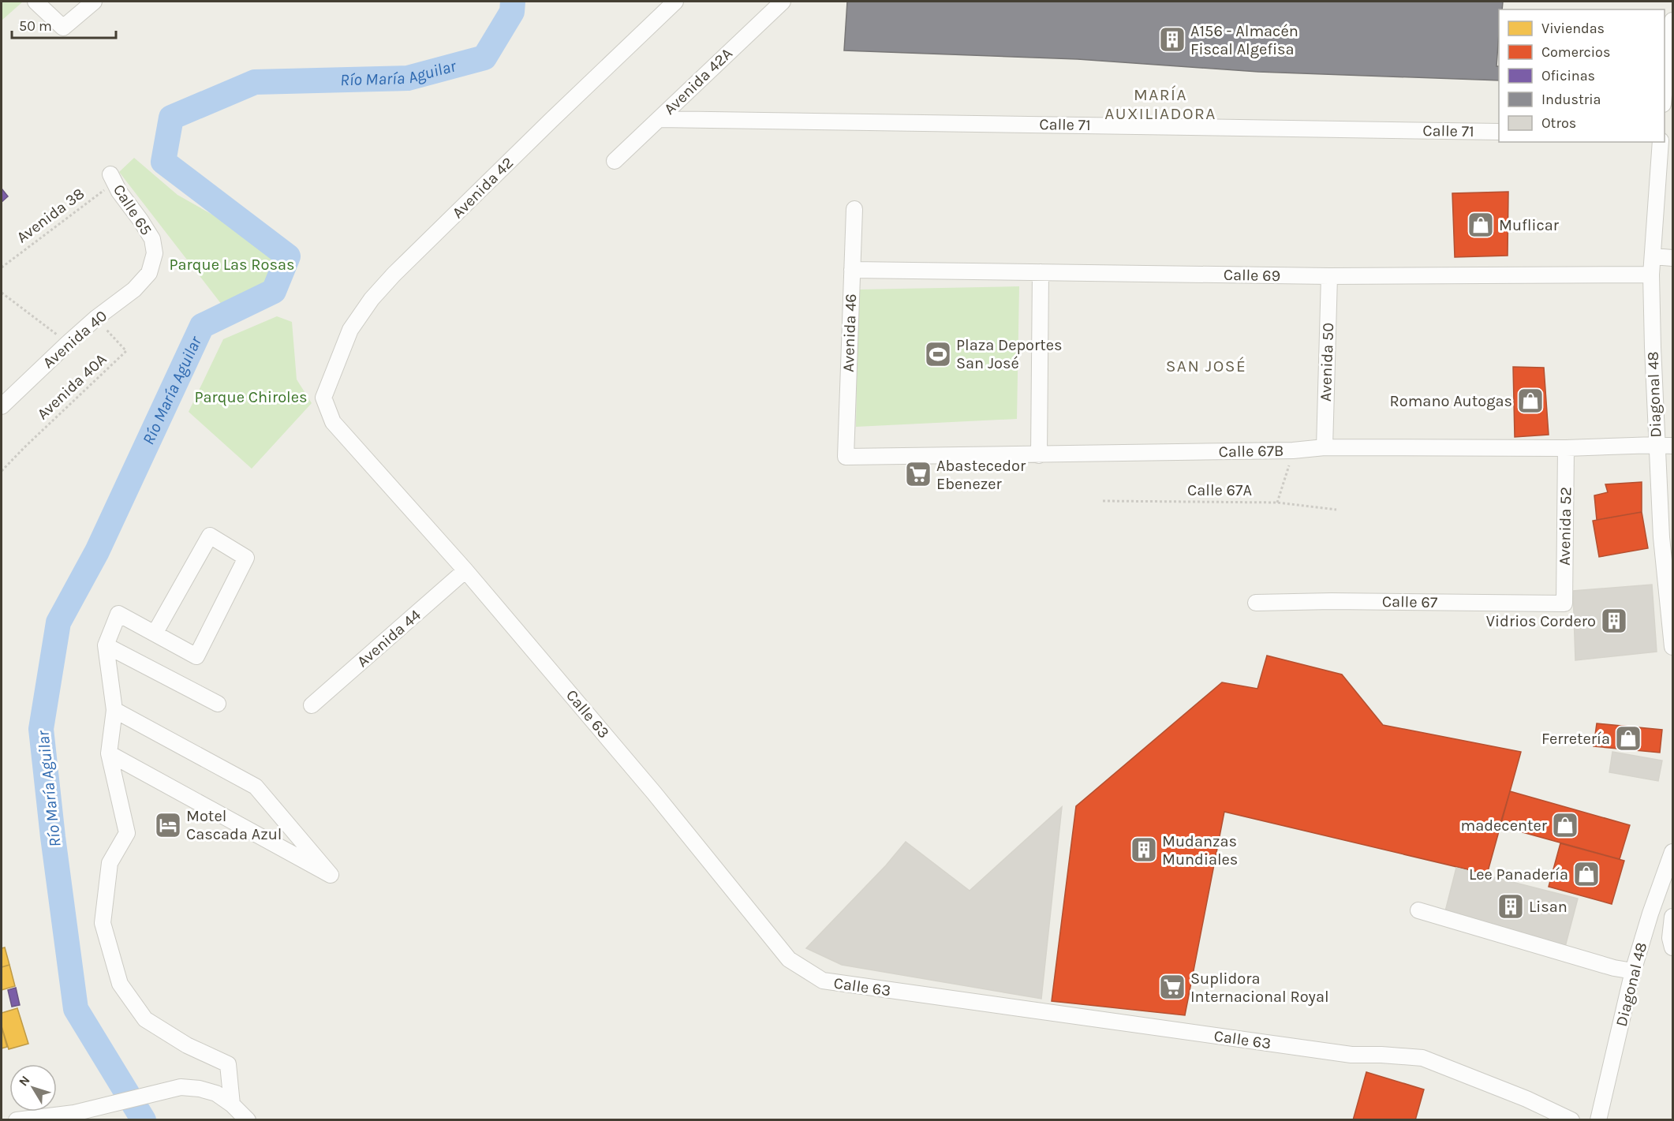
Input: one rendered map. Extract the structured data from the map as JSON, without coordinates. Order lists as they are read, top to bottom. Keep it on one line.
{"streets":{"street":["Avenida 42A","Calle 71","Avenida 42","Calle 65","Calle 69","Avenida 46","Avenida 40","Avenida 50","Diagonal 48","Calle 67B","Avenida 52","Calle 67","Avenida 44","Calle 63"],"path":["Avenida 38","Avenida 40A","Calle 67A"]},"crossings":[["Avenida 42A","Calle 71"],["Avenida 42","Calle 63"],["Calle 65","Avenida 38"],["Calle 65","Avenida 40"],["Calle 69","Avenida 46"],["Calle 69","Avenida 50"],["Calle 69","Diagonal 48"],["Avenida 46","Calle 67B"],["Avenida 40","Avenida 40A"],["Avenida 50","Calle 67B"],["Diagonal 48","Calle 67B"],["Calle 67B","Avenida 52"],["Avenida 52","Calle 67"],["Avenida 44","Calle 63"]],"districts":["MARÍA AUXILIADORA","SAN JOSÉ"],"water":["Río María Aguilar"],"parks":["Parque Las Rosas","Parque Chiroles"],"places":{"building":["A156 - Almacén Fiscal Algefisa","Vidrios Cordero","Mudanzas Mundiales","Lisan"],"shop":["Muflicar","Romano Autogas","Ferretería","madecenter","Lee Panadería"],"sports":["Plaza Deportes San José"],"supermarket":["Abastecedor Ebenezer","Suplidora Internacional Royal"],"hotel":["Motel Cascada Azul"]},"legend":["Viviendas","Comercios","Oficinas","Industria","Otros"],"scale_bar":"50 m","north":"top left"}
